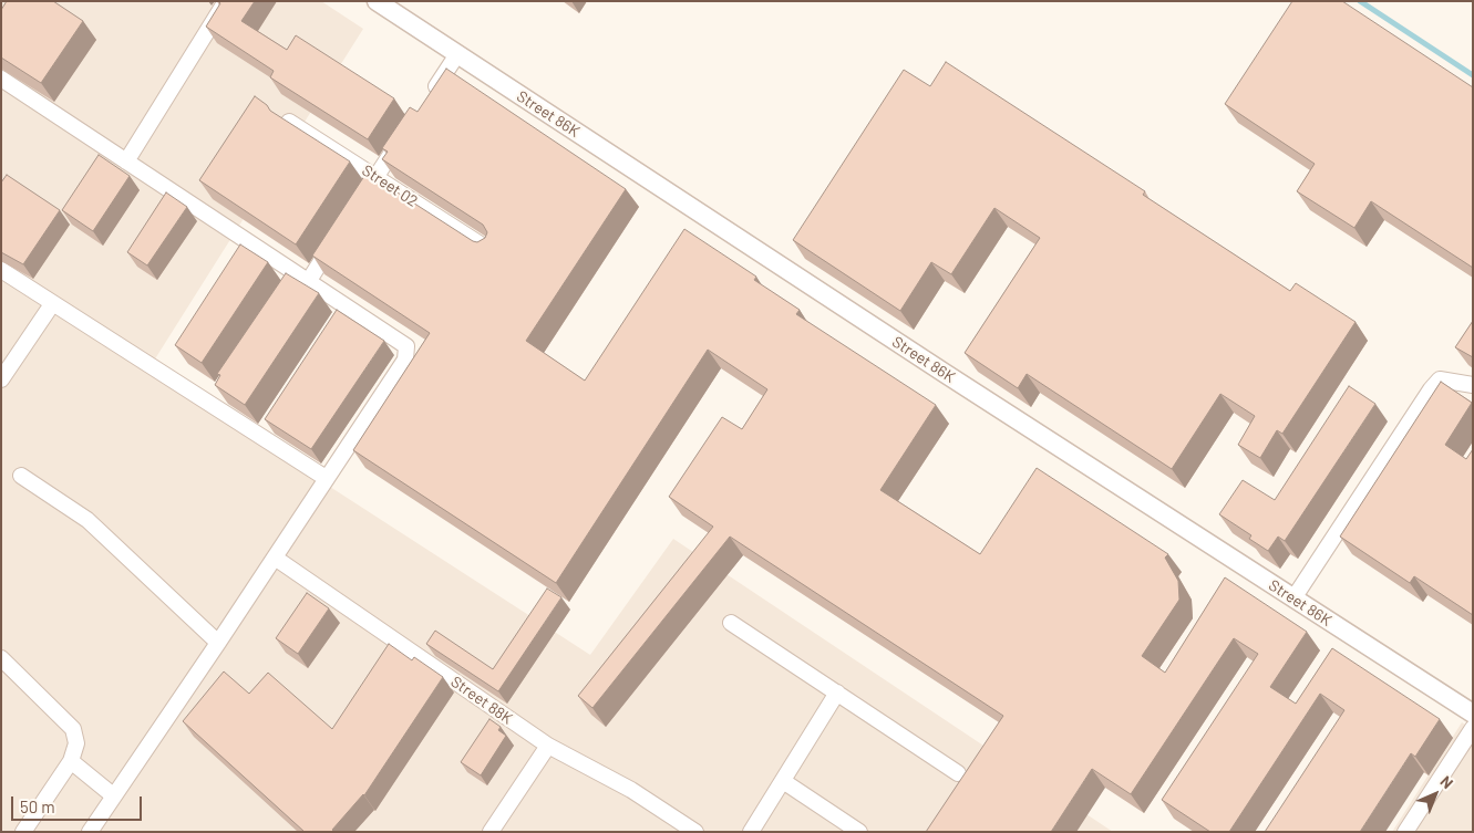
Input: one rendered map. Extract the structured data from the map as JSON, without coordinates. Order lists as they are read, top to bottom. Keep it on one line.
{"streets":{"street":["Street 86K","Street 02","Street 88K"]},"scale_bar":"50 m","north":"top right"}
